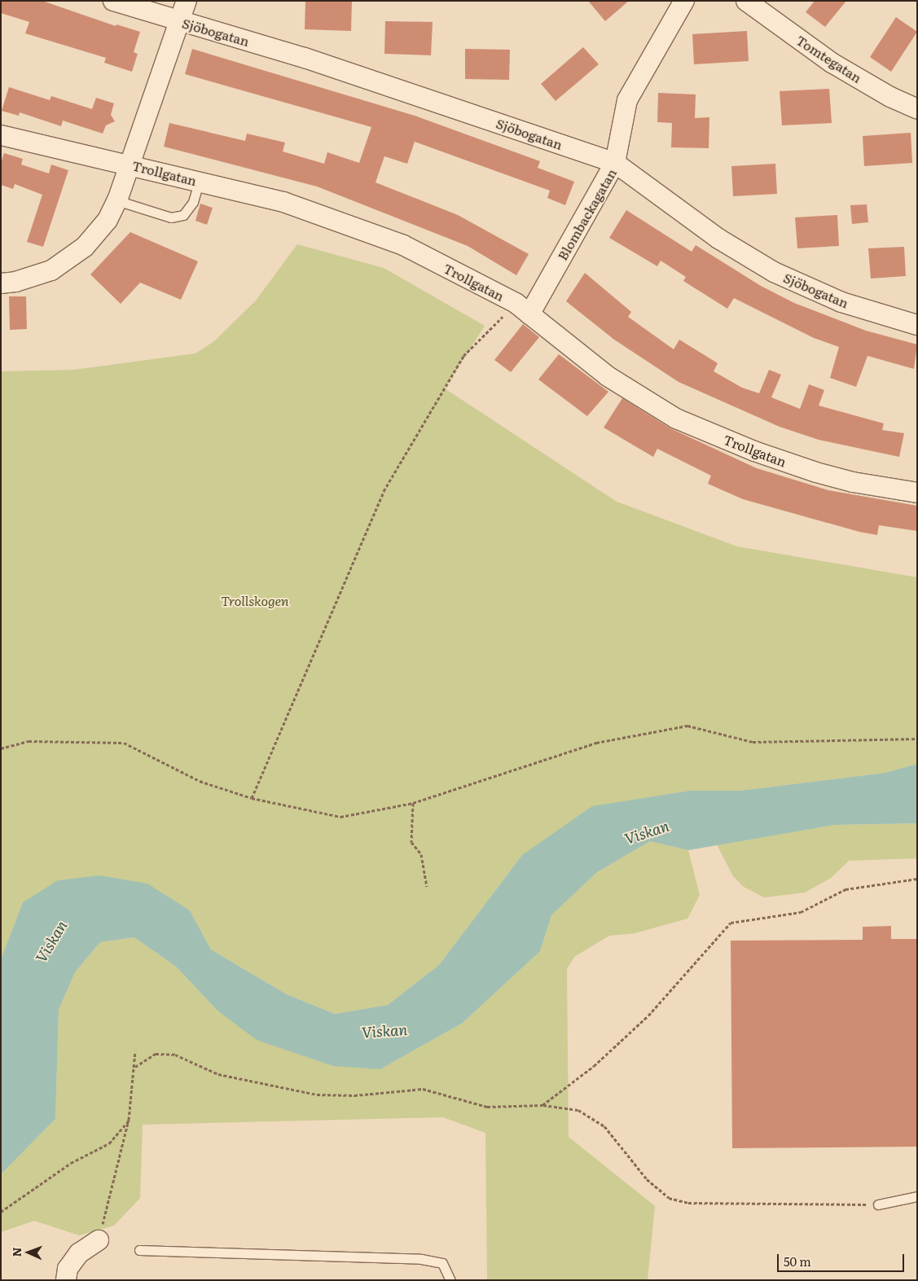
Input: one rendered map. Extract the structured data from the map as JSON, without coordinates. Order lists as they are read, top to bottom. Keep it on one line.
{"streets":{"street":["Sjöbogatan","Tomtegatan","Trollgatan","Blombackagatan"]},"crossings":[["Sjöbogatan","Blombackagatan"],["Trollgatan","Blombackagatan"]],"water":["Viskan"],"parks":["Trollskogen"],"scale_bar":"50 m","north":"left"}
